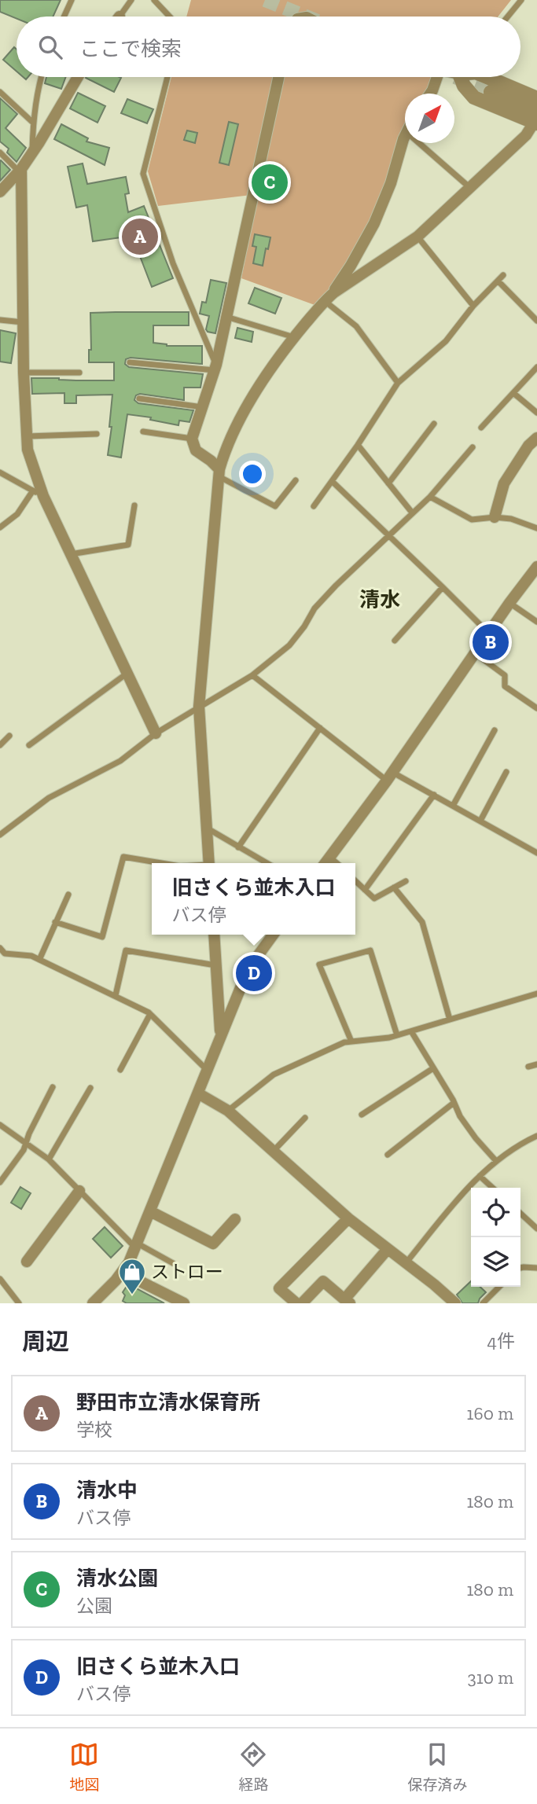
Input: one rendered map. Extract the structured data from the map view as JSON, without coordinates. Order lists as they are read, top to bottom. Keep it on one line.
{"districts":["清水"],"places":{"shop":["ストロー"]},"north":"top right","page":{"search":"ここで検索","pins":["C","A","B","D"],"popup":["旧さくら並木入口","バス停"],"heading":["周辺","4件"],"list":[{"mark":"A","name":"野田市立清水保育所","note":"学校","value":"160 m"},{"mark":"B","name":"清水中","note":"バス停","value":"180 m"},{"mark":"C","name":"清水公園","note":"公園","value":"180 m"},{"mark":"D","name":"旧さくら並木入口","note":"バス停","value":"310 m"}],"nav":["地図","経路","保存済み"]}}
